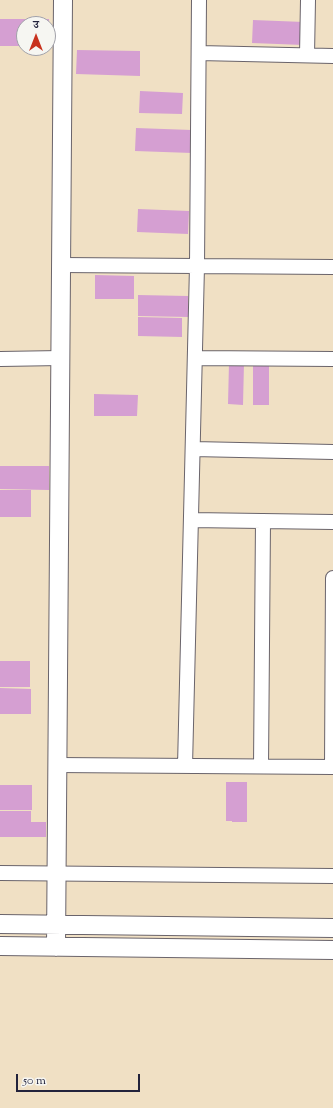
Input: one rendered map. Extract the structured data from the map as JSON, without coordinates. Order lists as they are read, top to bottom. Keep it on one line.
{"scale_bar":"50 m","north":"top"}
